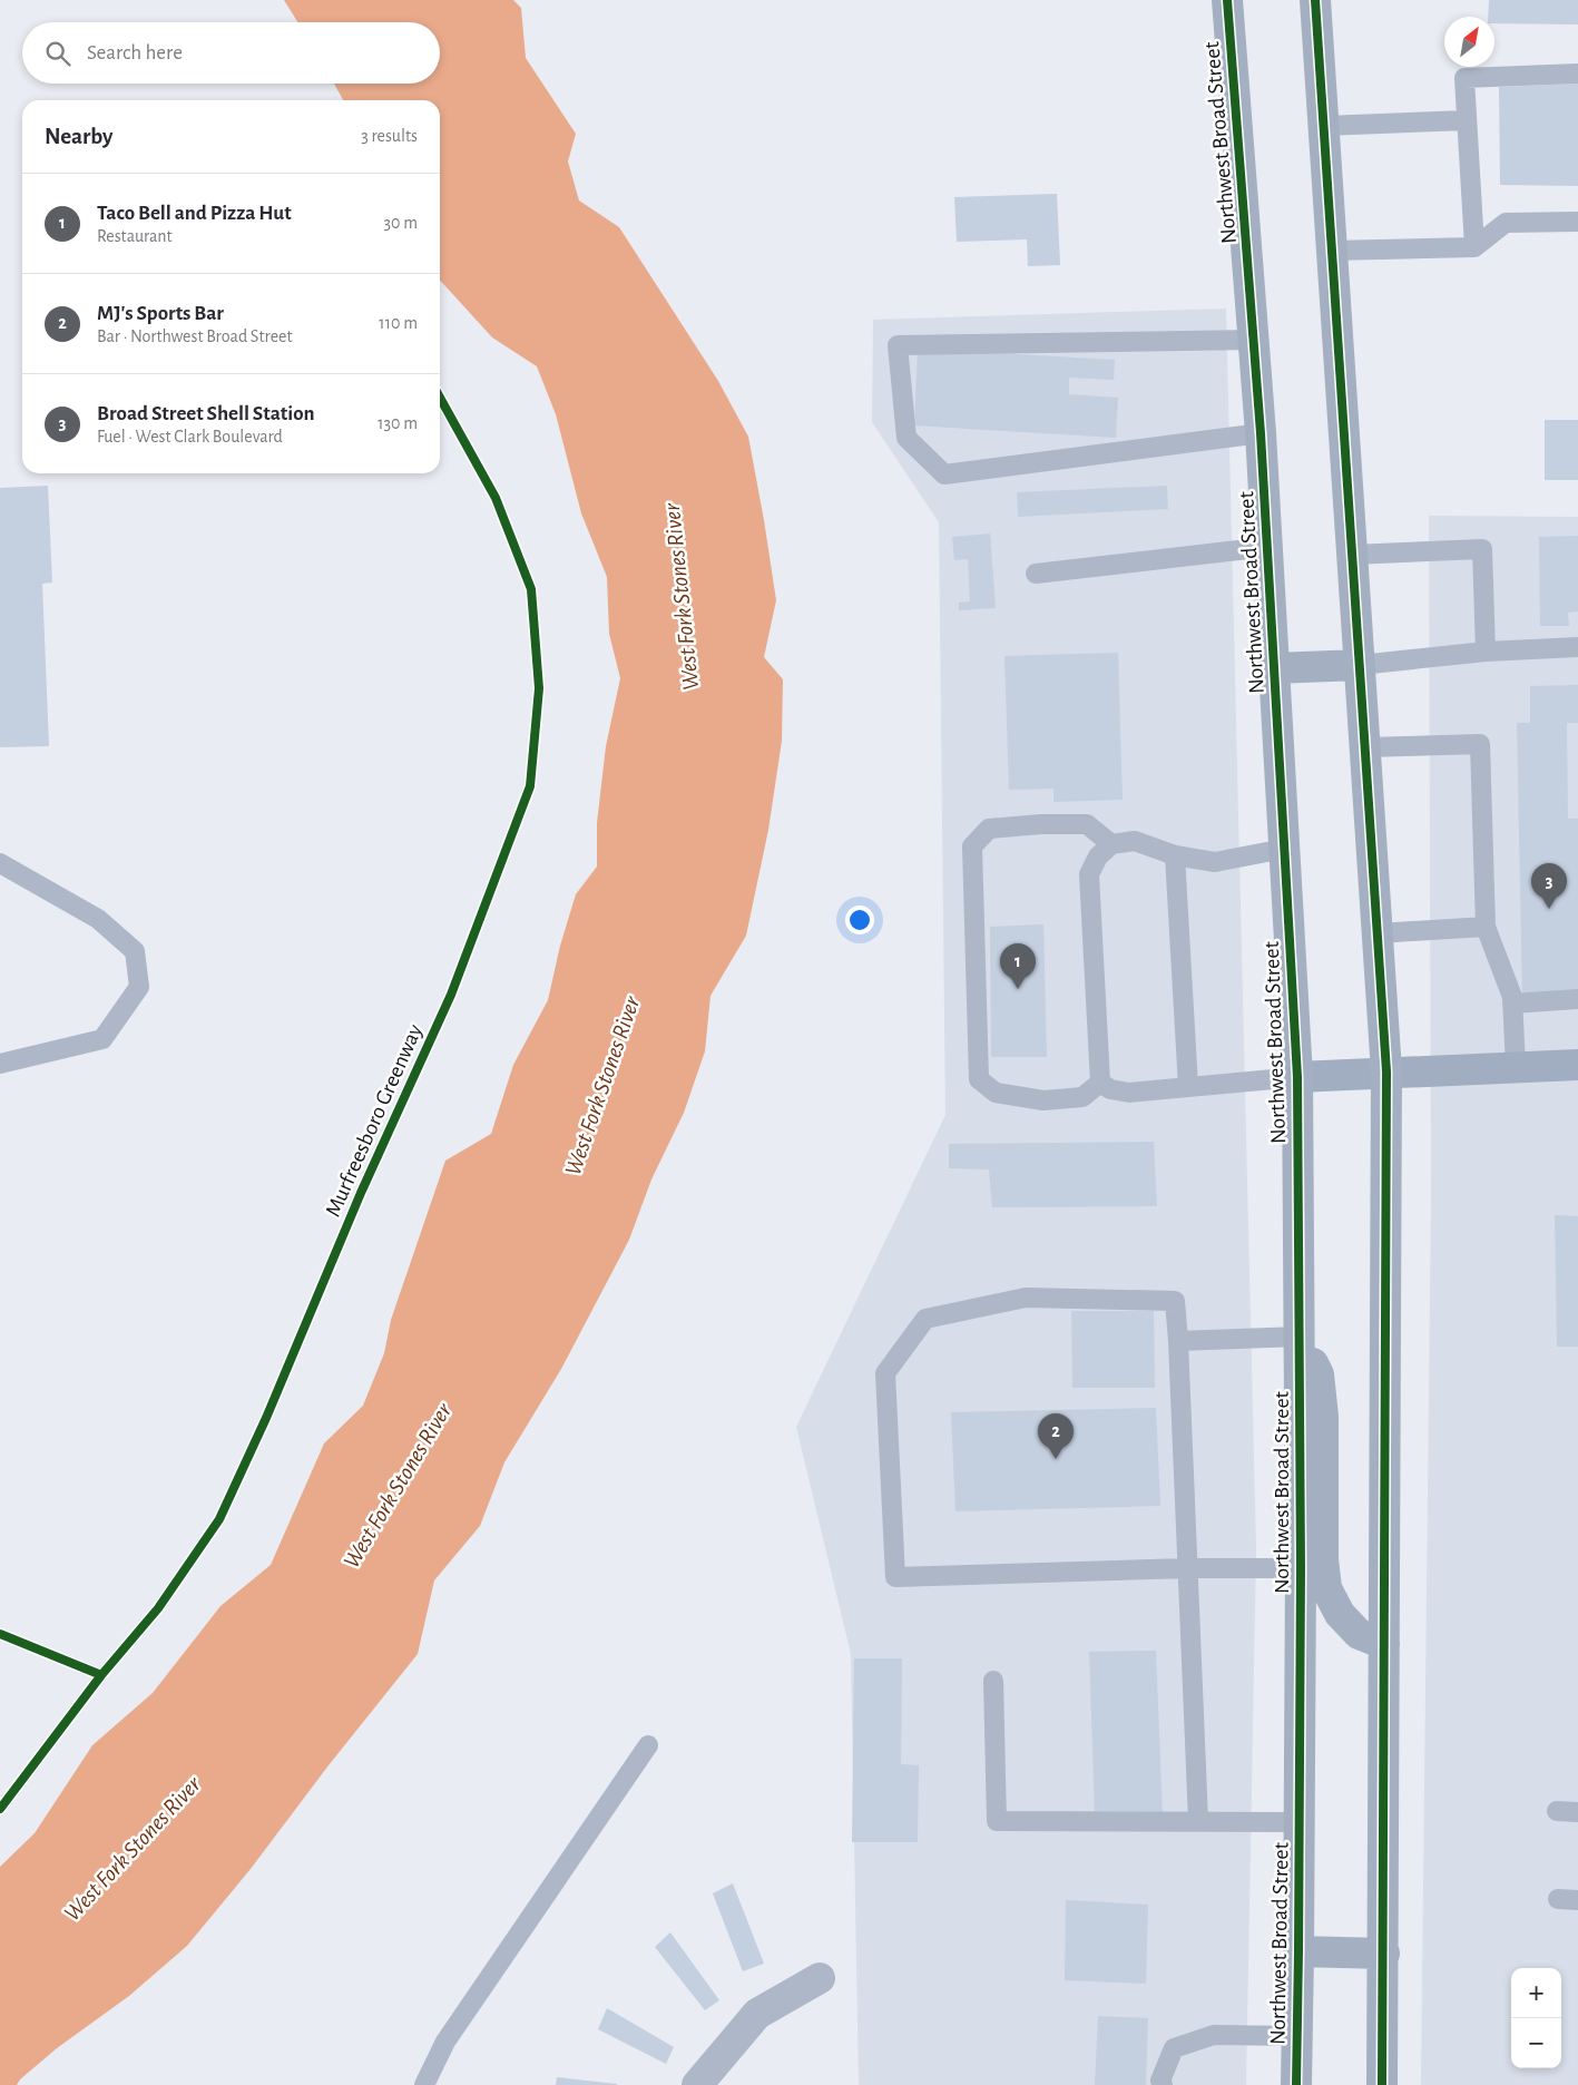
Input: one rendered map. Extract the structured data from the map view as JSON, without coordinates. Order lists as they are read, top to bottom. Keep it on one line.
{"streets":{"main road":["Northwest Broad Street"],"cycle path":["Murfreesboro Greenway"]},"water":["West Fork Stones River"],"north":"top right","page":{"search":"Search here","heading":["Nearby","3 results"],"list":[{"mark":"1","name":"Taco Bell and Pizza Hut","note":"Restaurant","value":"30 m"},{"mark":"2","name":"MJ's Sports Bar","note":"Bar · Northwest Broad Street","value":"110 m"},{"mark":"3","name":"Broad Street Shell Station","note":"Fuel · West Clark Boulevard","value":"130 m"}],"pins":["3","1","2"],"map_buttons":["+","−"]}}
